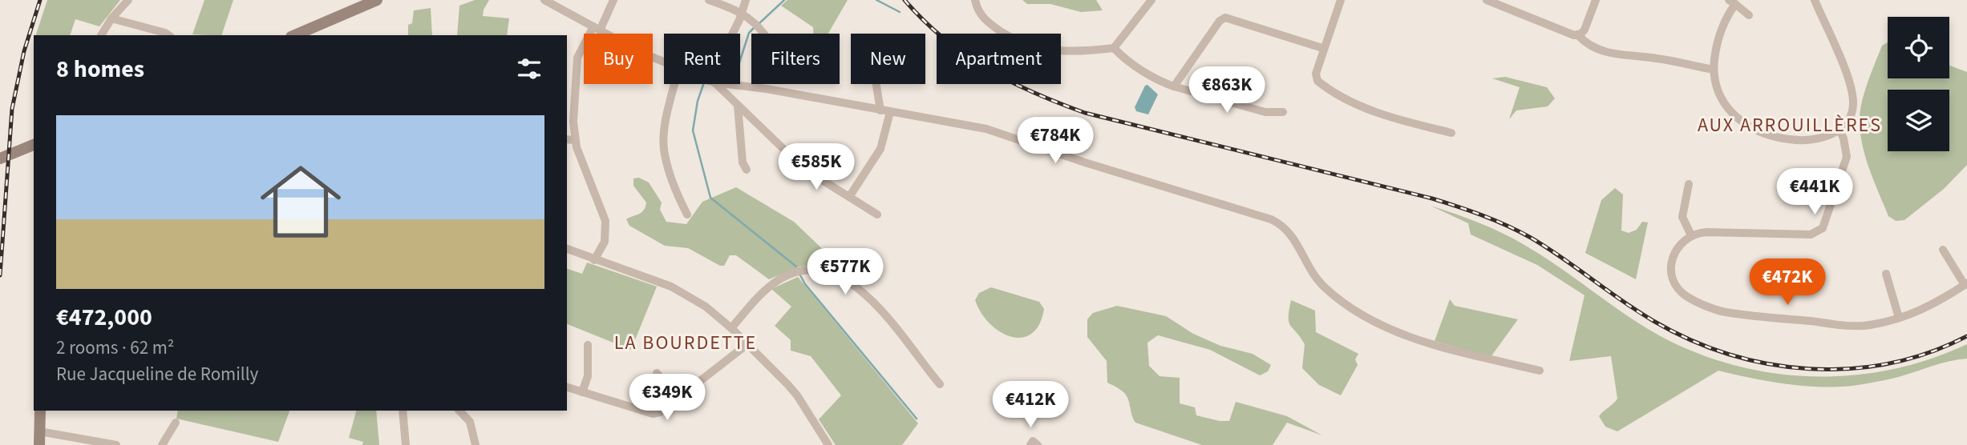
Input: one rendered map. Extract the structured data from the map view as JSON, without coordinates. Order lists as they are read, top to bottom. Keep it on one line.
{"districts":["AUX ARROUILLÈRES","LA BOURDETTE"],"page":{"chip":["Buy","Rent","Filters","New","Apartment"],"heading":"8 homes","price":["€863K","€784K","€585K","€441K","€577K","€472K","€349K","€412K"],"list":[{"name":"€472,000","note":"2 rooms · 62 m² · Rue Jacqueline de Romilly"}]}}
